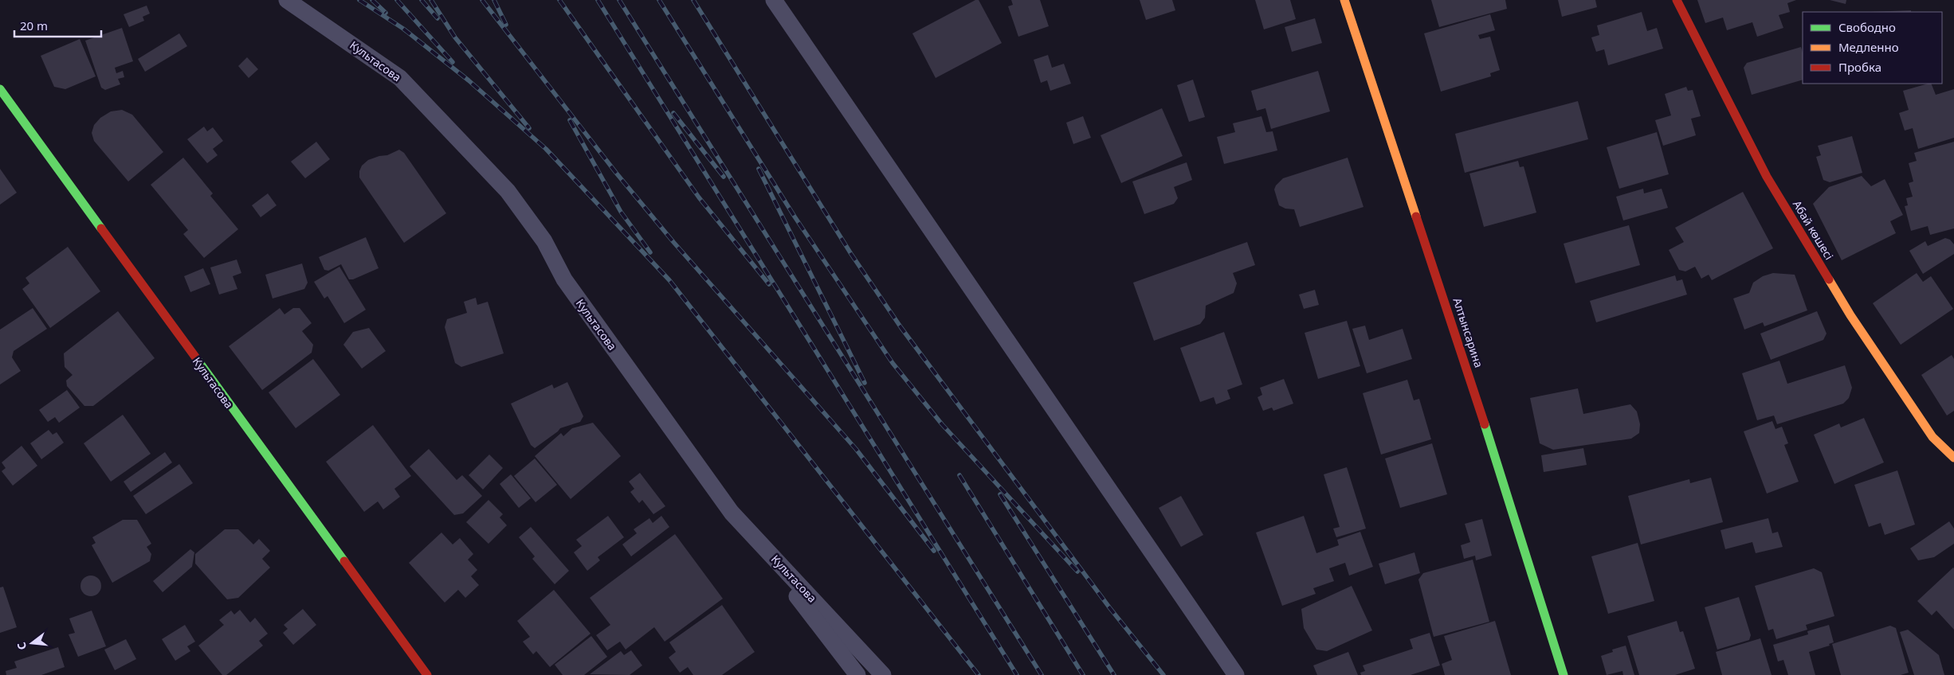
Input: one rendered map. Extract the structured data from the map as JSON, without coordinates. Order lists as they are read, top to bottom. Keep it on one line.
{"streets":{"street":["Культасова","Абай көшесі","Алтынсарина"]},"legend":["Свободно","Медленно","Пробка"],"scale_bar":"20 m","north":"left"}
